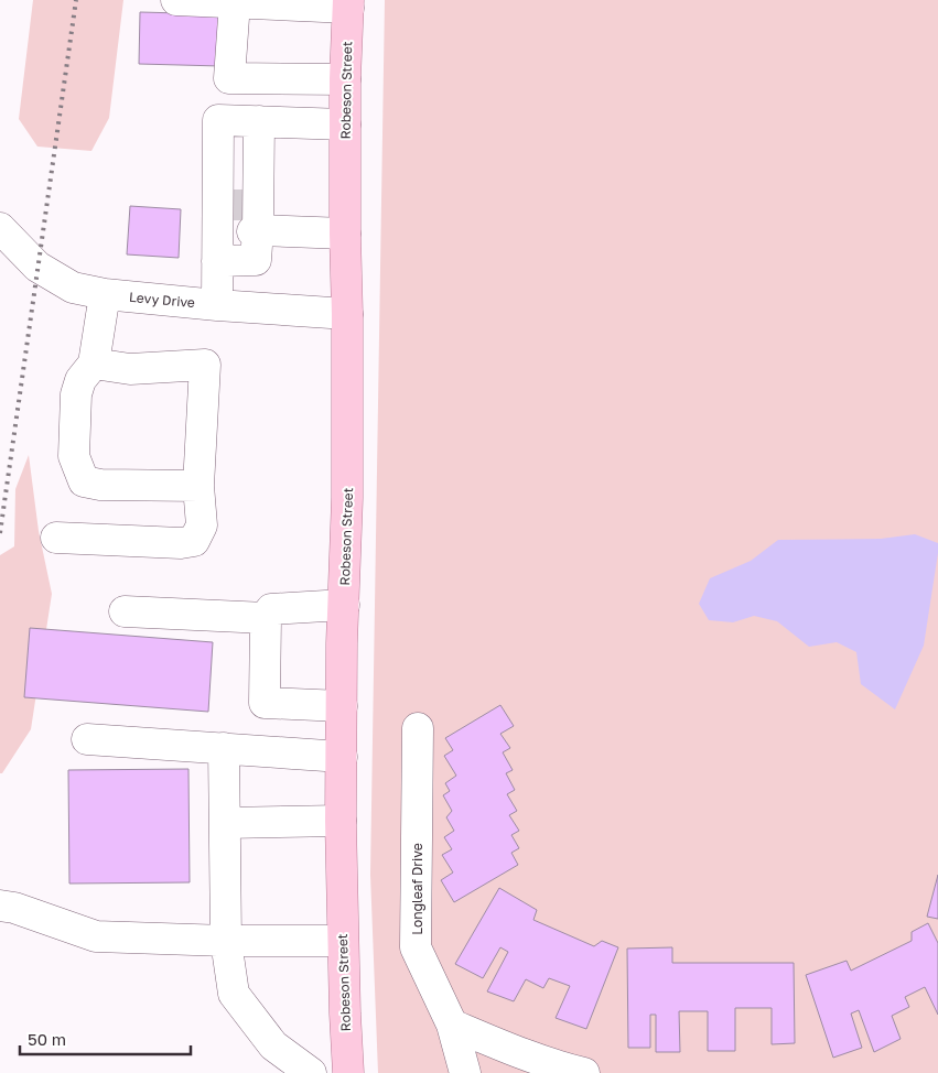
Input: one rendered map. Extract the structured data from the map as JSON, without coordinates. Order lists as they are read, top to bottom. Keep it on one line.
{"streets":{"main road":["Robeson Street"],"street":["Levy Drive","Longleaf Drive"]},"crossings":[["Robeson Street","Levy Drive"]],"scale_bar":"50 m"}
